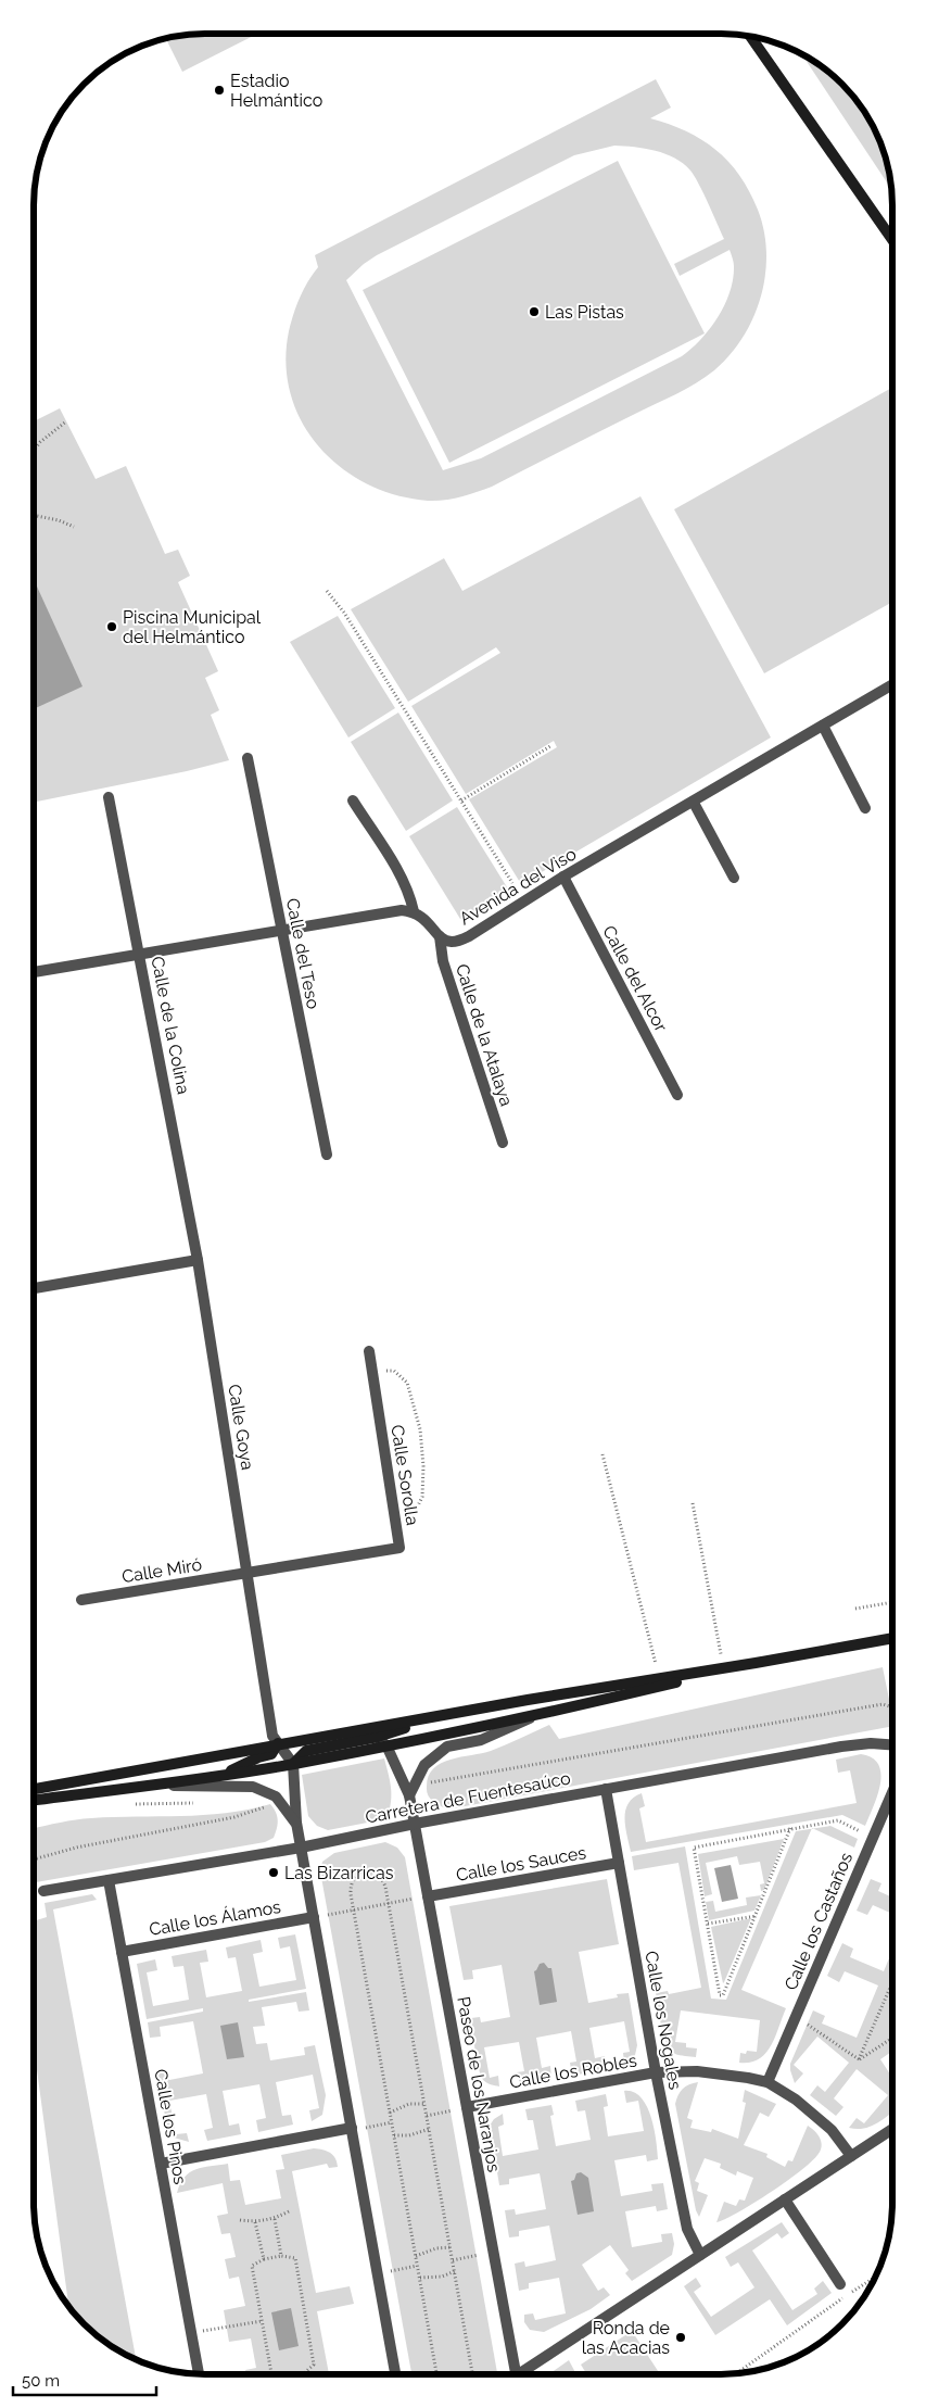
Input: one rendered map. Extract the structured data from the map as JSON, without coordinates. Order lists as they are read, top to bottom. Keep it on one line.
{"streets":{"street":["Avenida del Viso","Calle del Teso","Calle del Alcor","Calle de la Colina","Calle de la Atalaya","Calle Goya","Calle Sorolla","Calle Miró","Carretera de Fuentesaúco","Calle los Sauces","Calle los Álamos","Calle los Castaños","Calle los Nogales","Calle los Robles","Paseo de los Naranjos","Calle los Pinos"]},"crossings":[["Avenida del Viso","Calle del Alcor"],["Avenida del Viso","Calle de la Atalaya"],["Calle de la Colina","Calle Goya"],["Calle Goya","Calle Sorolla"],["Calle Goya","Calle Miró"],["Calle Sorolla","Calle Miró"],["Carretera de Fuentesaúco","Calle los Nogales"],["Carretera de Fuentesaúco","Paseo de los Naranjos"],["Carretera de Fuentesaúco","Calle los Pinos"],["Calle los Sauces","Calle los Nogales"],["Calle los Sauces","Paseo de los Naranjos"],["Calle los Álamos","Calle los Pinos"],["Calle los Castaños","Calle los Robles"],["Calle los Nogales","Calle los Robles"],["Calle los Robles","Paseo de los Naranjos"]],"places":["Estadio Helmántico","Las Pistas","Piscina Municipal del Helmántico","Las Bizarricas","Ronda de las Acacias"],"scale_bar":"50 m"}
